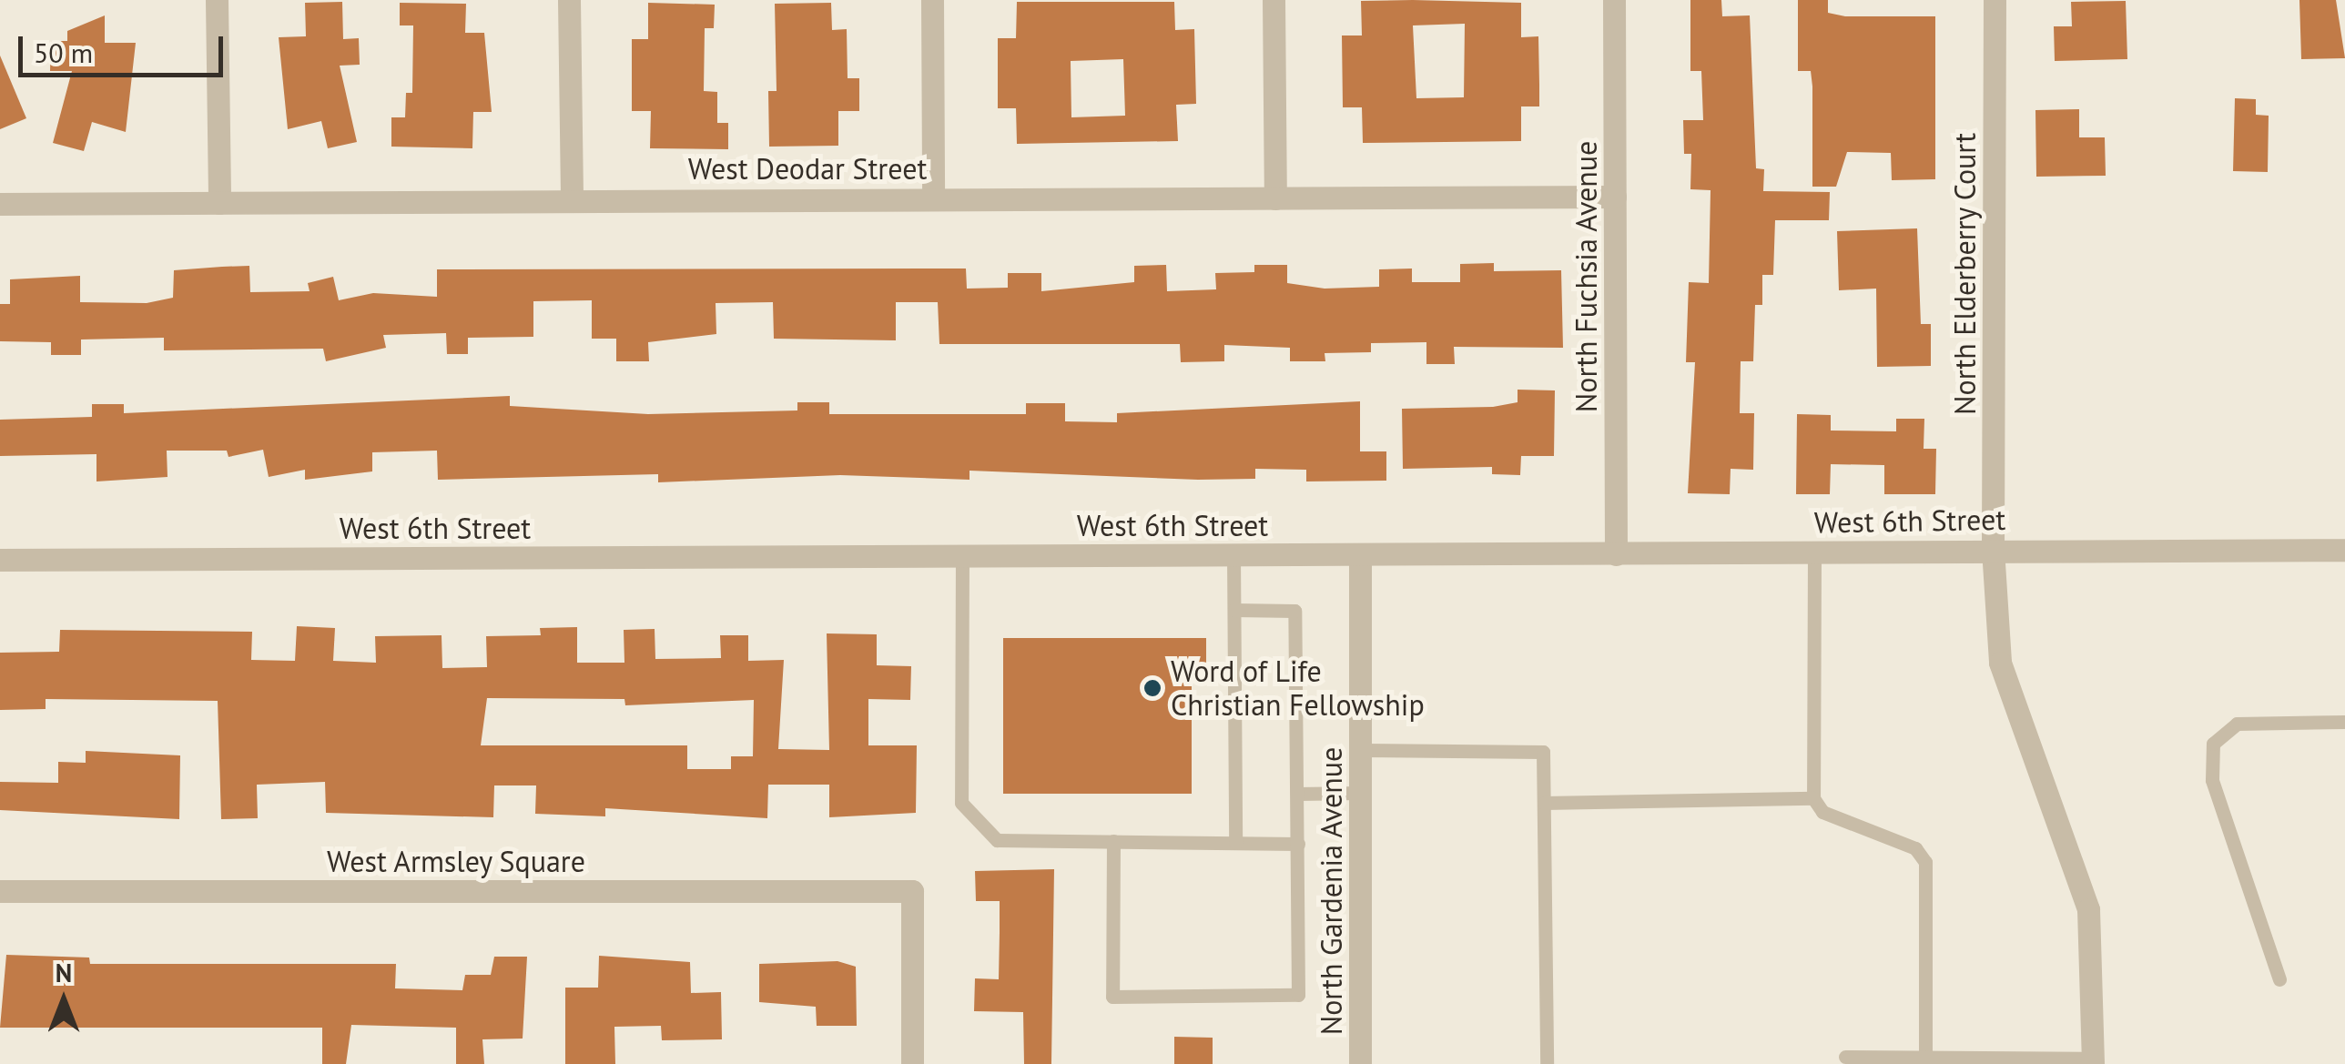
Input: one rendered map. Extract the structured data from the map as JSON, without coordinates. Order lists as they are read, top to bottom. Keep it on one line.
{"streets":{"street":["West Deodar Street","North Elderberry Court","North Fuchsia Avenue","West 6th Street","West Armsley Square","North Gardenia Avenue"]},"crossings":[["West Deodar Street","North Fuchsia Avenue"],["North Elderberry Court","West 6th Street"],["North Fuchsia Avenue","West 6th Street"],["West 6th Street","North Gardenia Avenue"]],"places":["Word of Life Christian Fellowship"],"scale_bar":"50 m","north":"top"}
